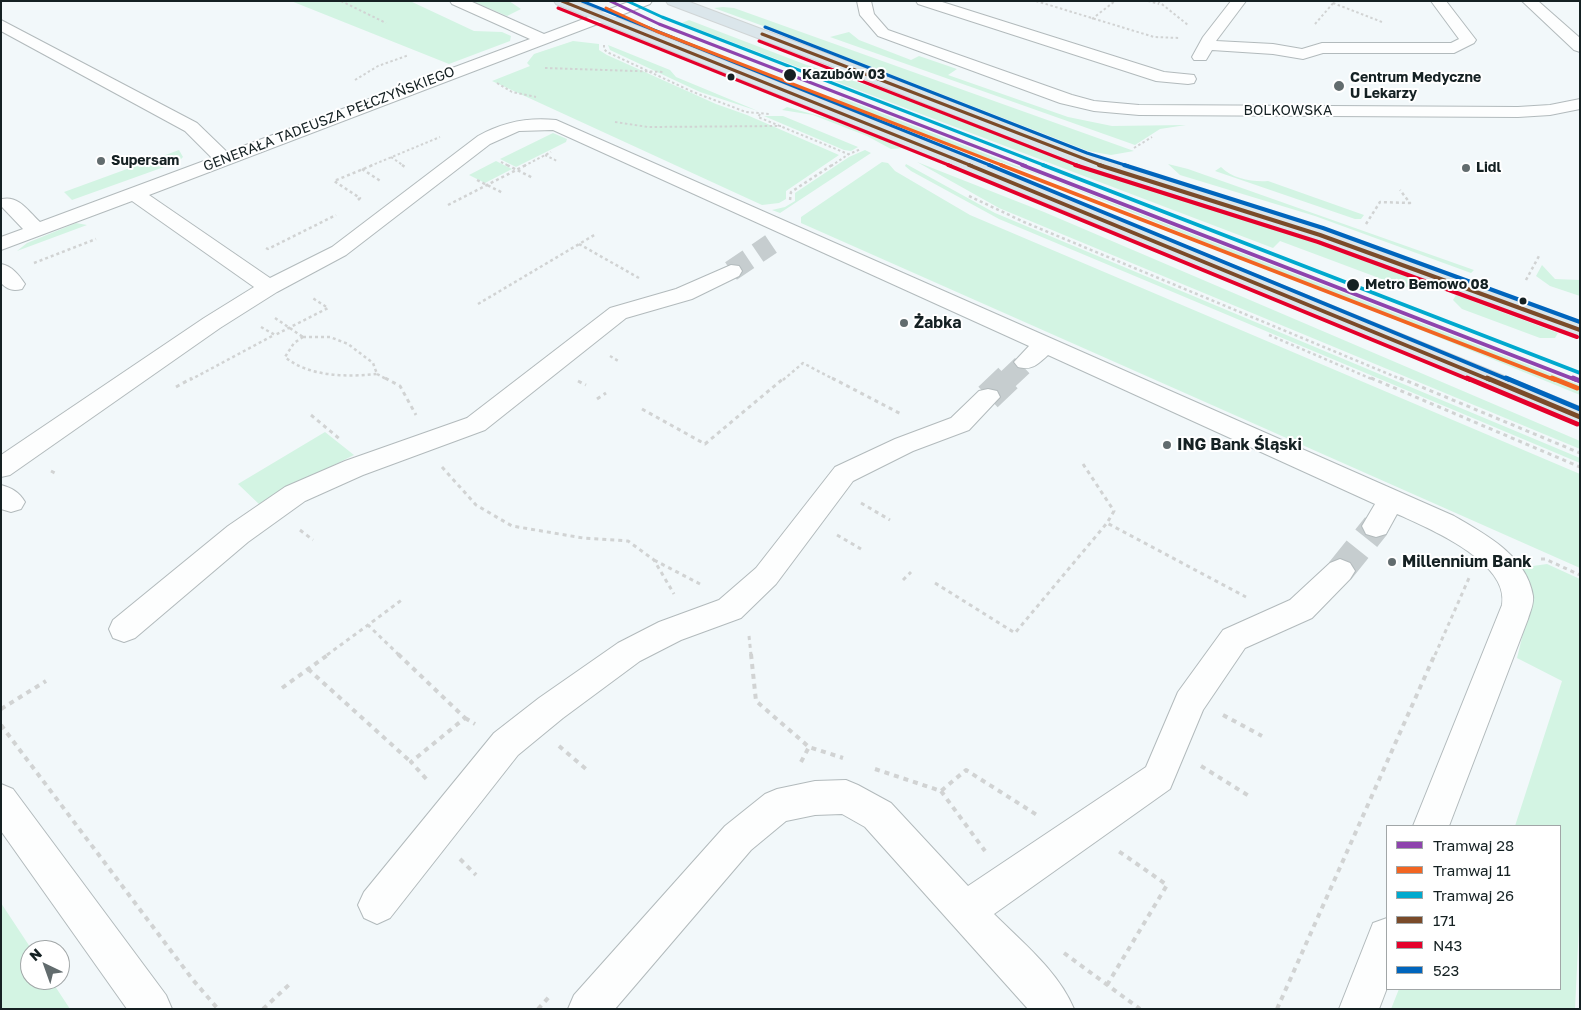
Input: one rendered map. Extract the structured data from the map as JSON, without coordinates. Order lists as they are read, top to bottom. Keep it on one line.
{"streets":{"street":["BOLKOWSKA","GENERAŁA TADEUSZA PEŁCZYŃSKIEGO"]},"places":["Kazubów 03","Centrum Medyczne U Lekarzy","Supersam","Lidl","Metro Bemowo 08","Żabka","ING Bank Śląski","Millennium Bank"],"lines":["tram line 28","tram line 26","transit line 171","transit line 523","tram line 11","transit line N43"],"legend":["Tramwaj 28","Tramwaj 11","Tramwaj 26","171","N43","523"],"north":"top left"}
